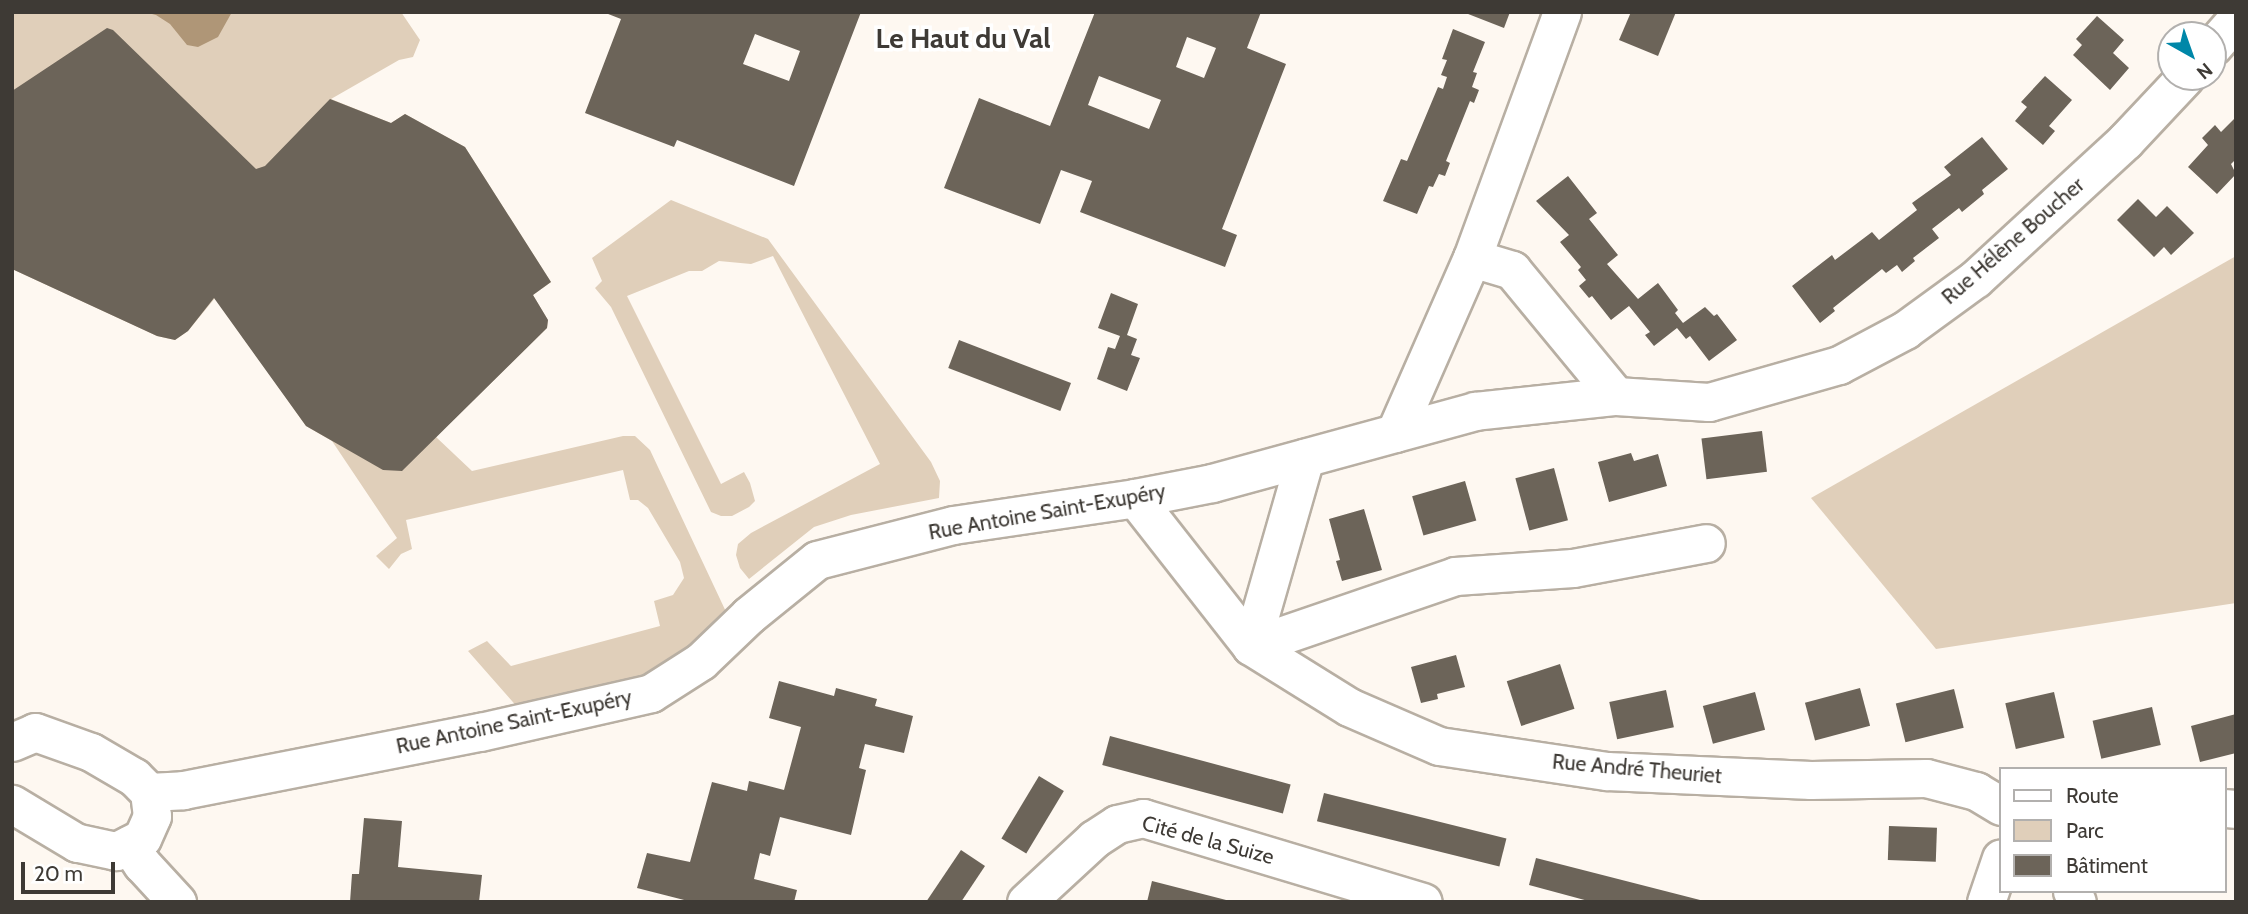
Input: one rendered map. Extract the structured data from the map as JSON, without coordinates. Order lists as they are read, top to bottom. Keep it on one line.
{"streets":{"street":["Rue Hélène Boucher","Rue Antoine Saint-Exupéry","Rue André Theuriet","Cité de la Suize"]},"crossings":[["Rue Hélène Boucher","Rue Antoine Saint-Exupéry"],["Rue Antoine Saint-Exupéry","Rue André Theuriet"]],"districts":["Le Haut du Val"],"legend":["Route","Parc","Bâtiment"],"scale_bar":"20 m","north":"bottom right"}
